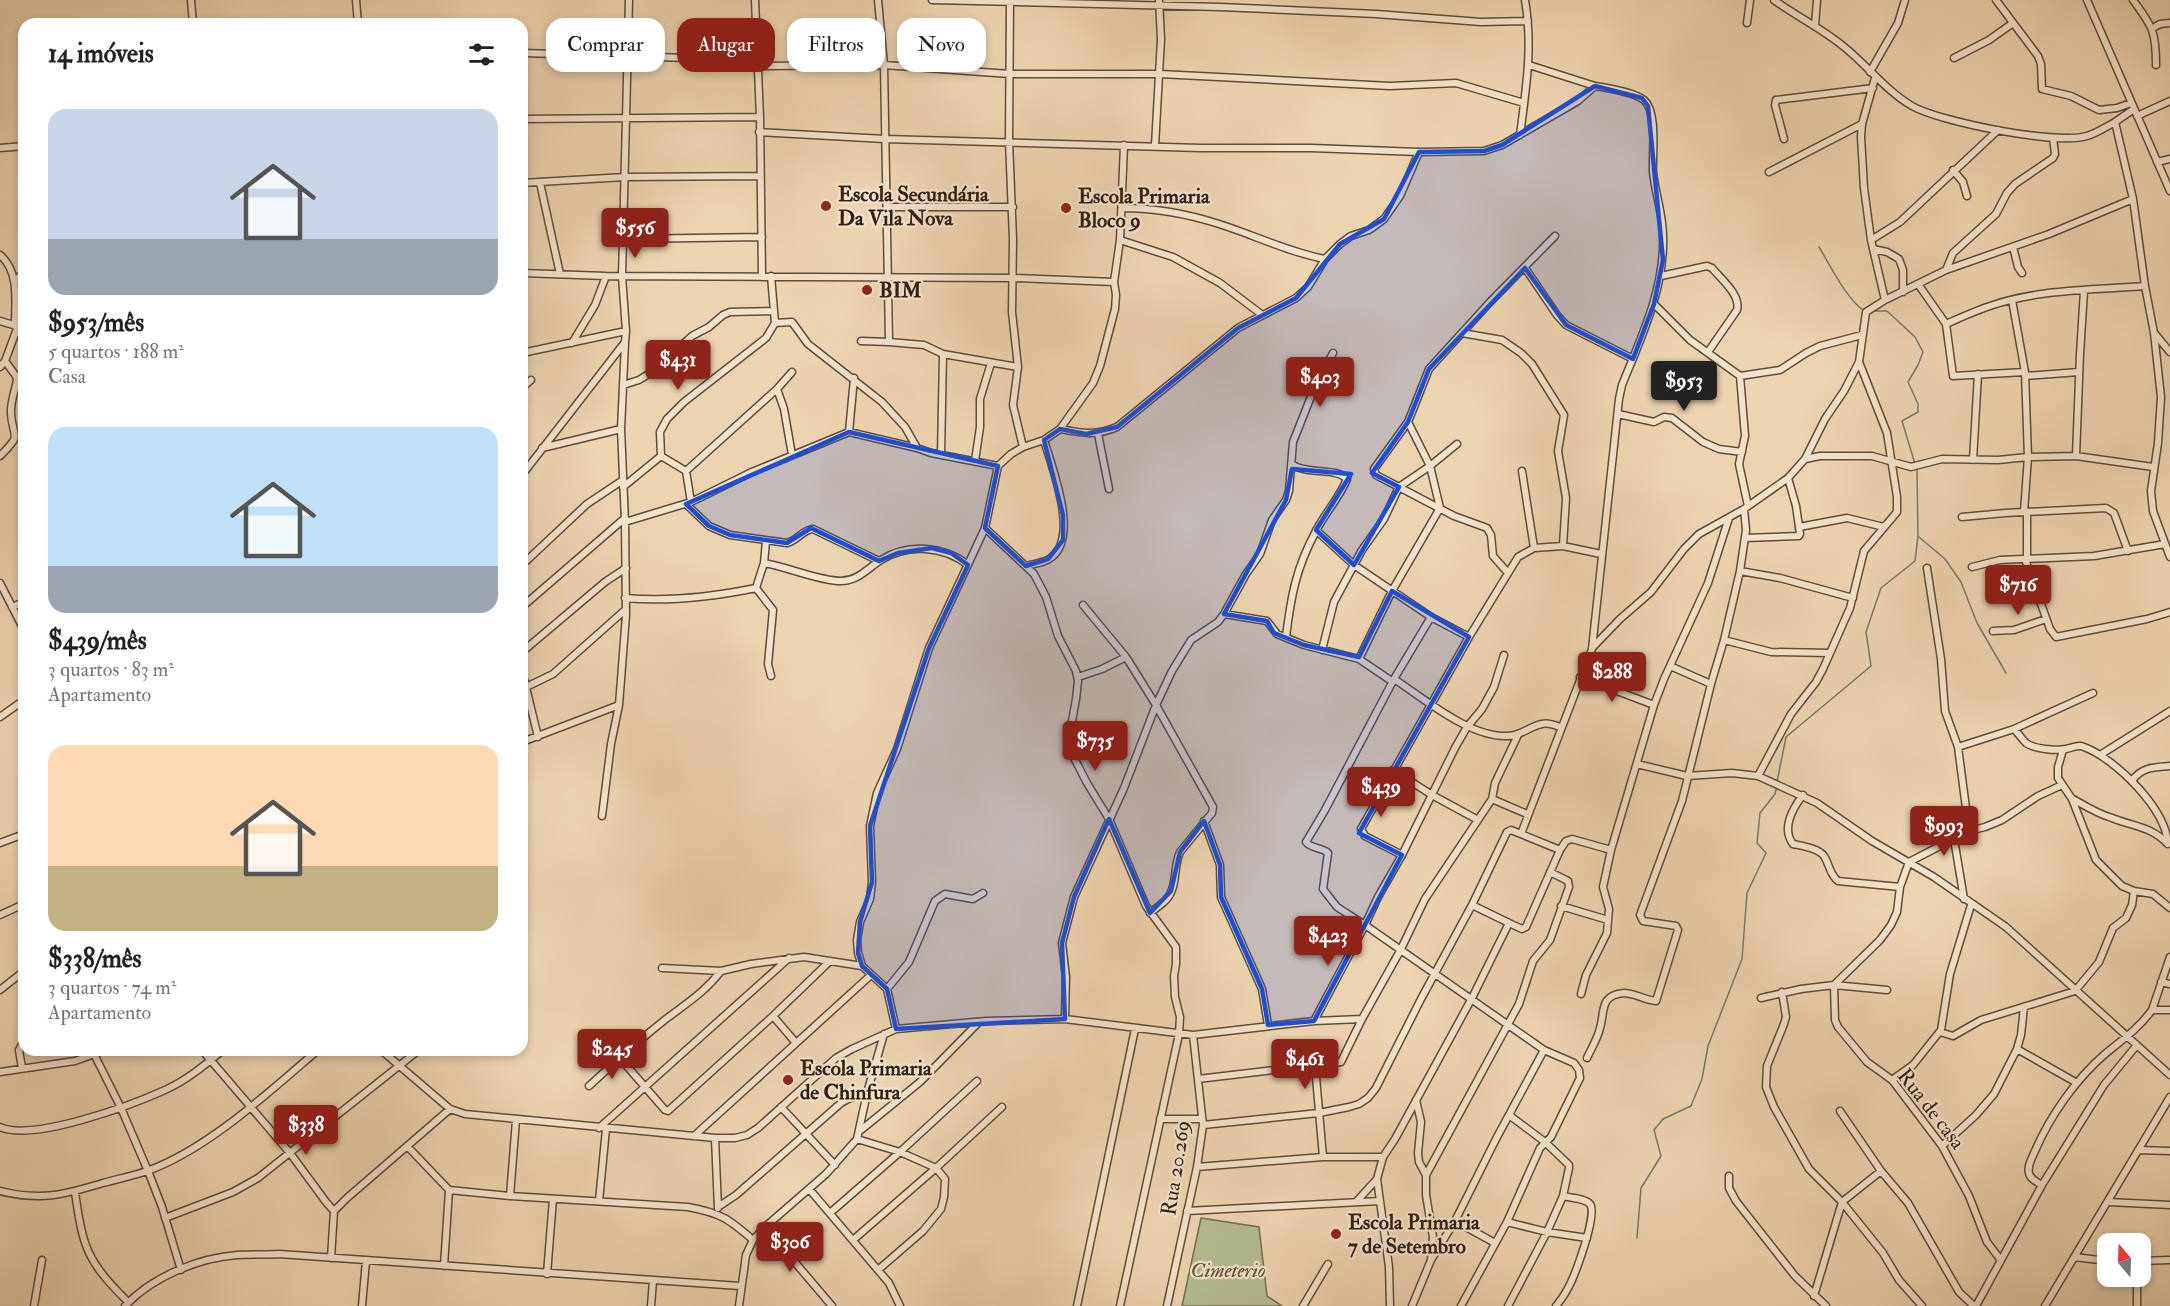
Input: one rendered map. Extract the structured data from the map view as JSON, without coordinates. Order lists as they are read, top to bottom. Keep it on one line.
{"streets":{"street":["Rua de casa","Rua 20.269"]},"parks":["Cimeterio"],"places":["Escola Secundária Da Vila Nova","Escola Primaria Bloco 9","BIM","Escola Primaria de Chinfura","Escola Primaria 7 de Setembro"],"north":"top","page":{"chip":["Comprar","Alugar","Filtros","Novo"],"heading":"14 imóveis","list":[{"name":"$953/mês","note":"5 quartos · 188 m² · Casa"},{"name":"$439/mês","note":"3 quartos · 83 m² · Apartamento"},{"name":"$338/mês","note":"3 quartos · 74 m² · Apartamento"}],"price":["$556","$431","$403","$953","$716","$288","$735","$439","$993","$423","$245","$461","$338","$306"]}}
